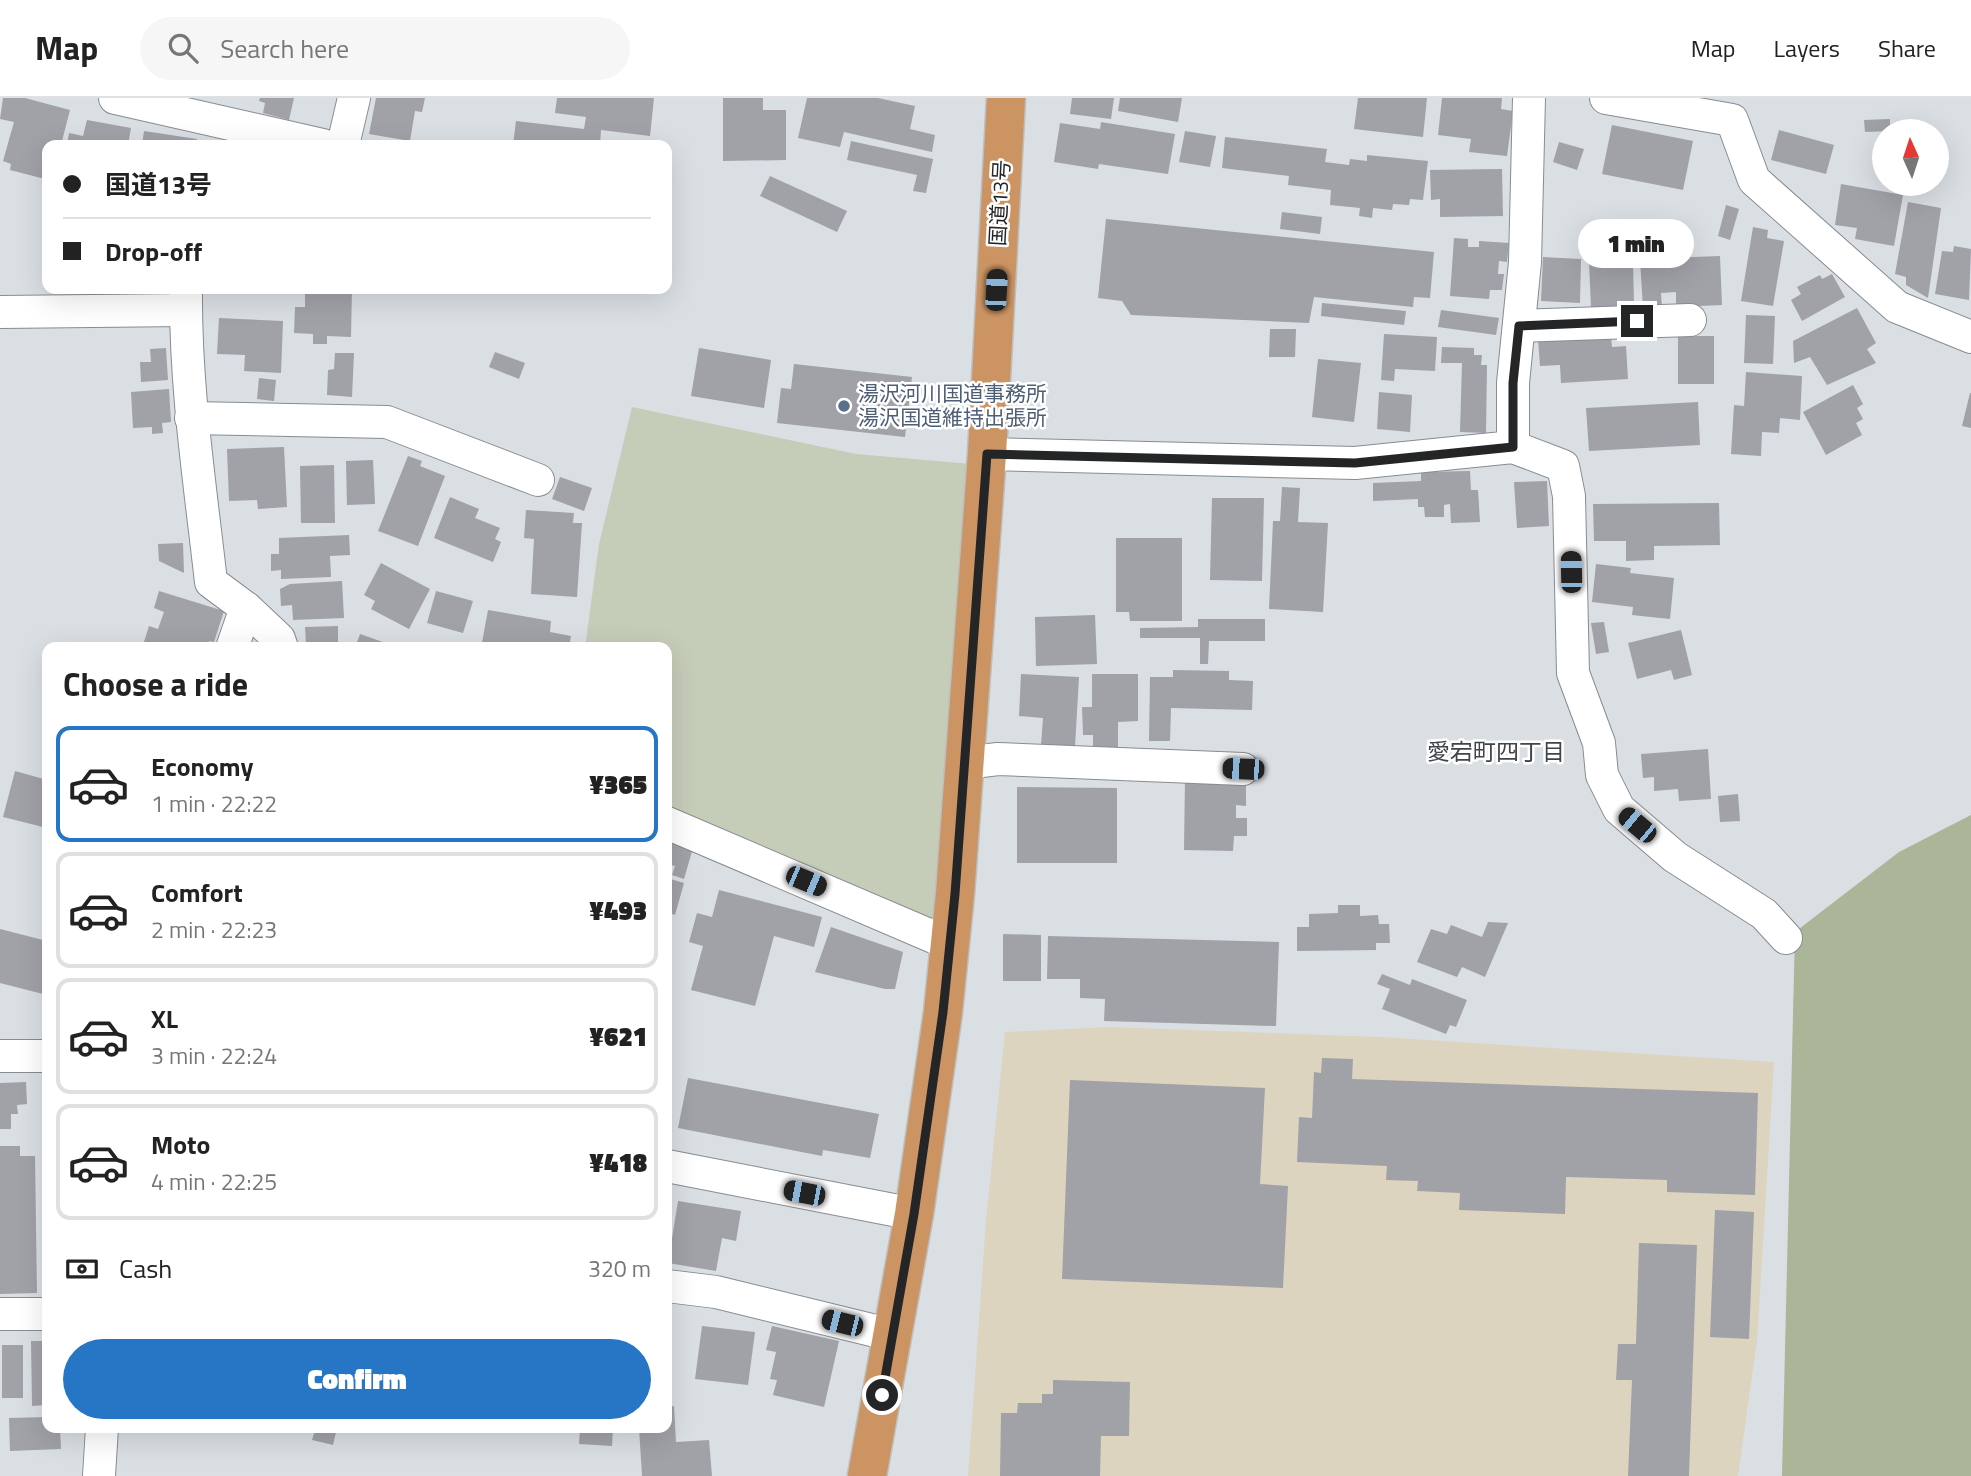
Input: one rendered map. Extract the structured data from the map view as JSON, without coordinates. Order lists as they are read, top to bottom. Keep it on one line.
{"streets":{"highway":["国道13号"]},"districts":["愛宕町四丁目"],"places":["湯沢河川国道事務所 湯沢国道維持出張所"],"north":"top","page":{"header":"Map","search":"Search here","nav":["Map","Layers","Share"],"banner":["国道13号","Drop-off"],"bubble":"1 min","heading":"Choose a ride","list":[{"name":"Economy","note":"1 min · 22:22","value":"¥365"},{"name":"Comfort","note":"2 min · 22:23","value":"¥493"},{"name":"XL","note":"3 min · 22:24","value":"¥621"},{"name":"Moto","note":"4 min · 22:25","value":"¥418"}],"pay":["Cash","320 m"],"buttons":"Confirm"}}
